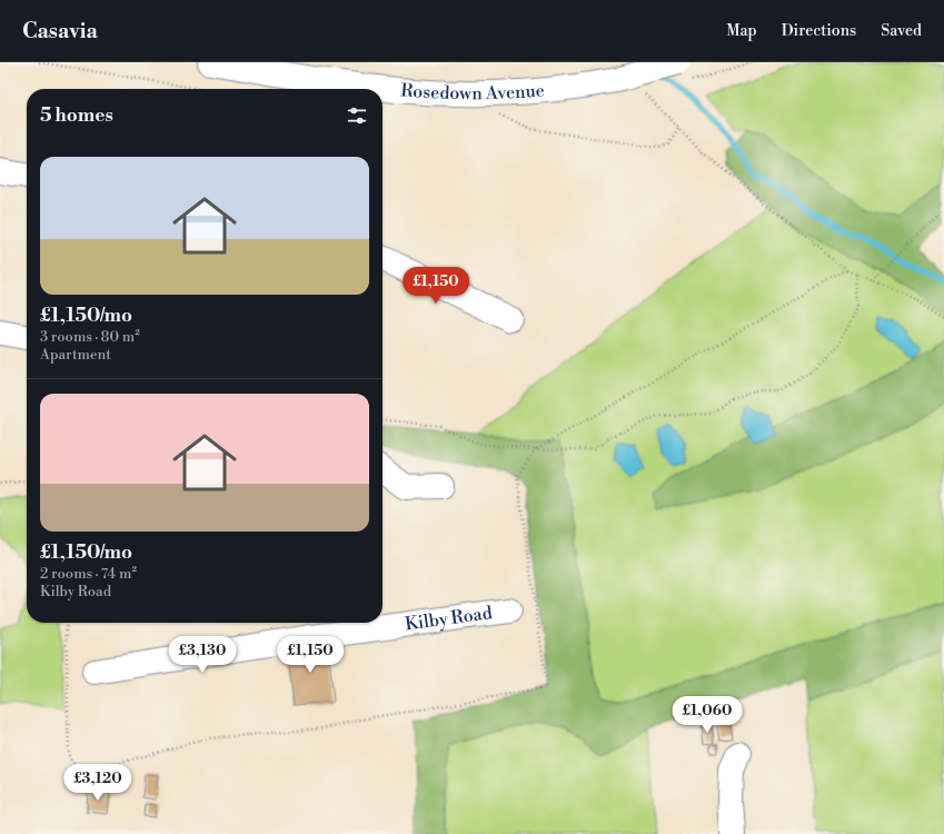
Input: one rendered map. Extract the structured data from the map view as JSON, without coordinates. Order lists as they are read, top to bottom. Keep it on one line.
{"streets":{"street":["Rosedown Avenue","Kilby Road"]},"page":{"header":"Casavia","nav":["Map","Directions","Saved"],"heading":"5 homes","list":[{"name":"£1,150/mo","note":"3 rooms · 80 m² · Apartment"},{"name":"£1,150/mo","note":"2 rooms · 74 m² · Kilby Road"}],"price":["£1,150","£3,130","£1,150","£1,060","£3,120"]}}
